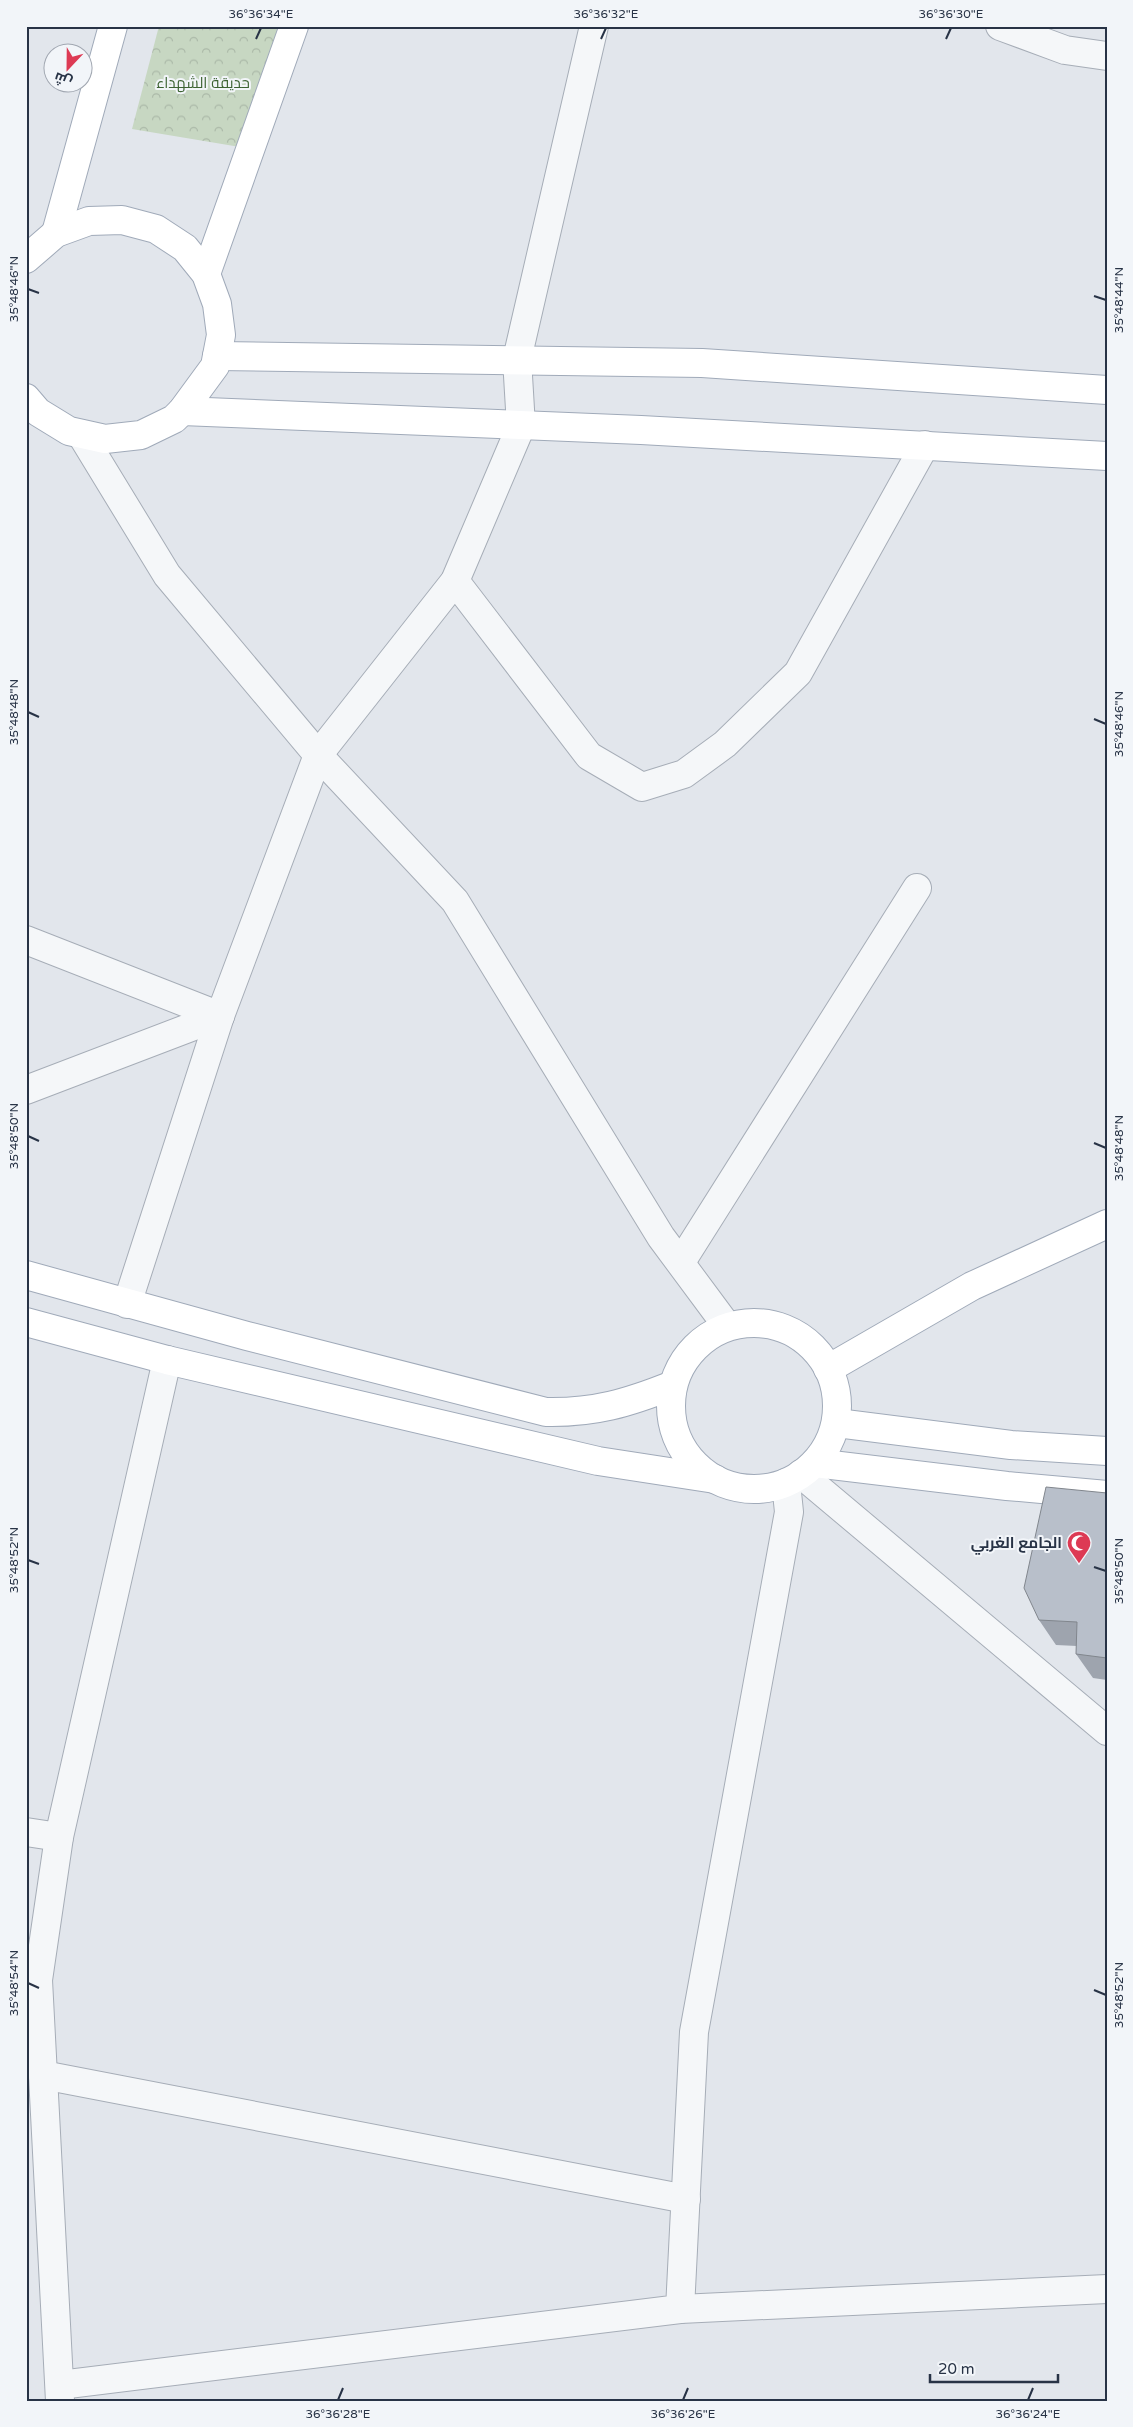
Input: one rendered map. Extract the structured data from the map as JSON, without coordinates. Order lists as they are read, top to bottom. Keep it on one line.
{"parks":["حديقة الشهداء"],"places":{"mosque":["الجامع الغربي"]},"scale_bar":"20 m","north":"bottom","coordinates":["36°36'34\"E","36°36'32\"E","36°36'30\"E","35°48'46\"N","35°48'44\"N","35°48'48\"N","35°48'50\"N","35°48'52\"N","35°48'54\"N","36°36'28\"E","36°36'26\"E","36°36'24\"E"]}
